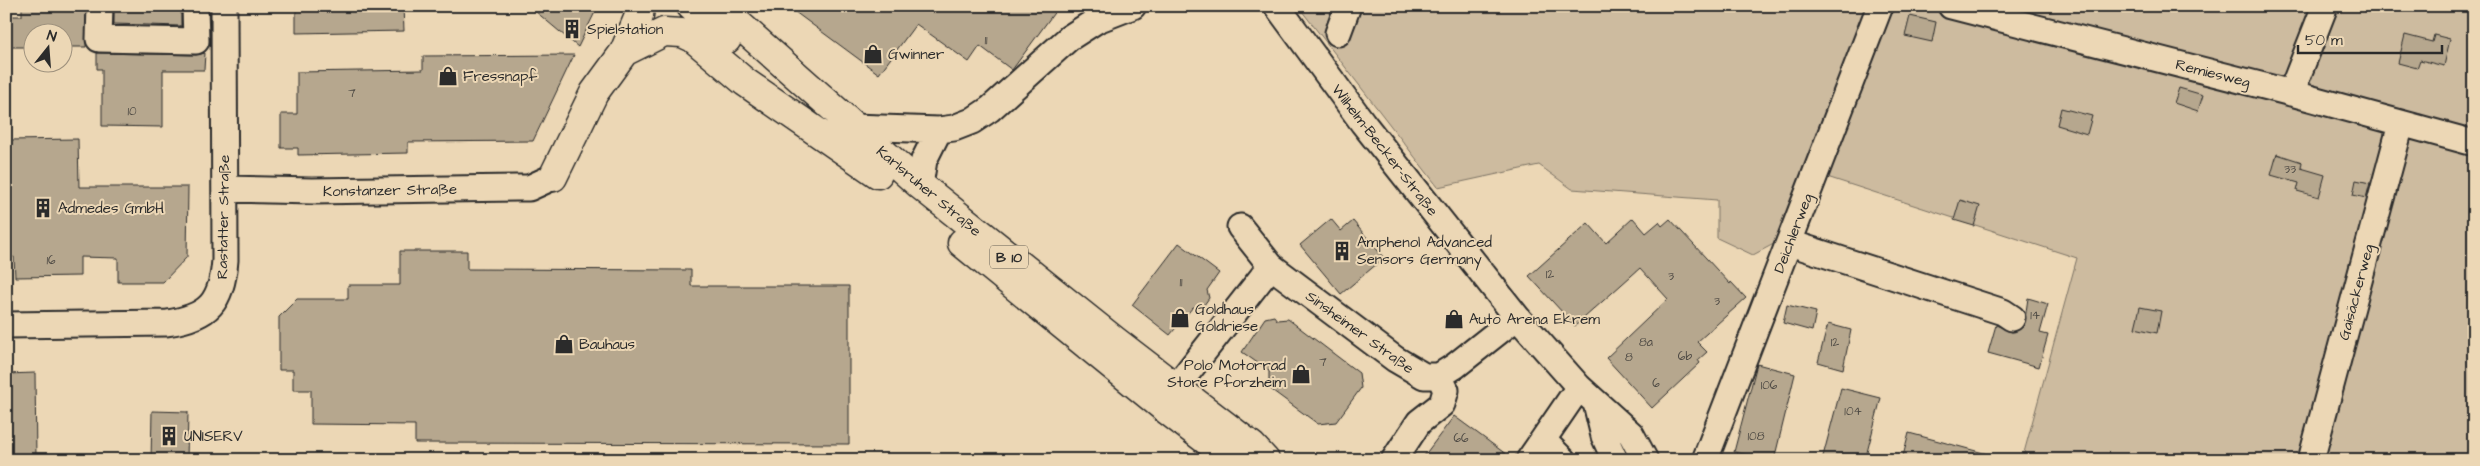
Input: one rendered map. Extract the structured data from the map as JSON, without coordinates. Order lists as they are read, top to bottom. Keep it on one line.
{"streets":{"main road":["Karlsruher Straße","B 10"],"street":["Remiesweg","Wilhelm-Becker-Straße","Konstanzer Straße","Rastatter Straße","Deichlerweg","Gaisäckerweg","Sinsheimer Straße"]},"crossings":[["Remiesweg","Gaisäckerweg"],["Konstanzer Straße","Rastatter Straße"]],"places":{"building":["Spielstation","Admedes GmbH","Amphenol Advanced Sensors Germany","UNISERV"],"shop":["Gwinner","Fressnapf","Goldhaus Goldriese","Auto Arena Ekrem","Bauhaus","Polo Motorrad Store Pforzheim"]},"house_numbers":["11","7","10","33","16","12","3","11","3","14","8a","12","6b","8","7","6","106","104","108","66"],"scale_bar":"50 m","north":"top"}
